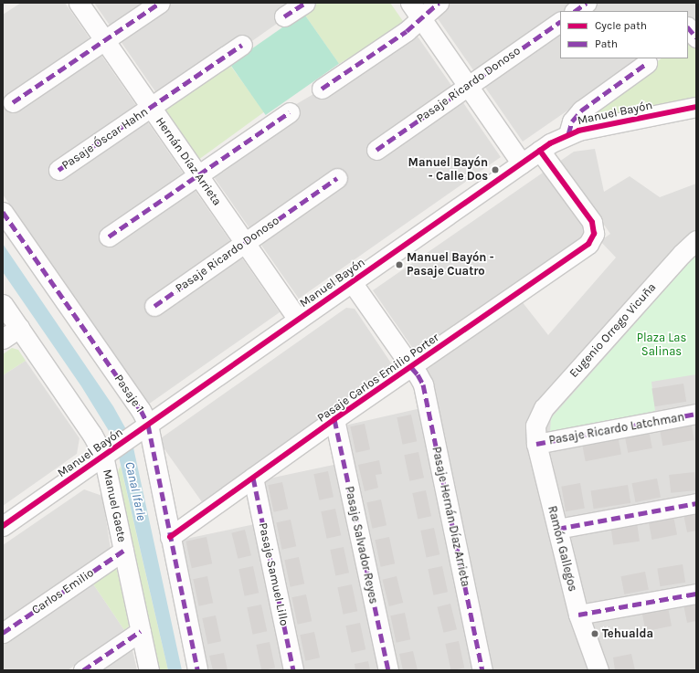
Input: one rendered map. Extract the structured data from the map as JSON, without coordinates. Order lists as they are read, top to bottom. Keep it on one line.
{"streets":{"street":["Pasaje Ricardo Donoso","Manuel Bayón","Pasaje Óscar Hahn","Hernán Díaz Arrieta","Eugenio Orrego Vicuña","Pasaje Carlos Emilio Porter","Pasaje 1","Pasaje Ricardo Latchman","Manuel Gaete","Pasaje Hernán Díaz Arrieta","Pasaje Salvador Reyes","Ramón Gallegos","Pasaje Samuel Lillo","Carlos Emilio"]},"crossings":[["Pasaje Ricardo Donoso","Hernán Díaz Arrieta"],["Manuel Bayón","Hernán Díaz Arrieta"],["Manuel Bayón","Pasaje Carlos Emilio Porter"],["Manuel Bayón","Pasaje 1"],["Manuel Bayón","Manuel Gaete"],["Pasaje Óscar Hahn","Hernán Díaz Arrieta"],["Eugenio Orrego Vicuña","Pasaje Ricardo Latchman"],["Eugenio Orrego Vicuña","Ramón Gallegos"],["Pasaje Carlos Emilio Porter","Pasaje 1"],["Pasaje Carlos Emilio Porter","Pasaje Hernán Díaz Arrieta"],["Pasaje Carlos Emilio Porter","Pasaje Salvador Reyes"],["Pasaje Carlos Emilio Porter","Pasaje Samuel Lillo"],["Pasaje Ricardo Latchman","Ramón Gallegos"],["Manuel Gaete","Carlos Emilio"]],"water":["Canal Ifarle"],"parks":["Plaza Las Salinas"],"places":["Manuel Bayón - Calle Dos","Manuel Bayón - Pasaje Cuatro","Tehualda"],"legend":["Cycle path","Path"]}
